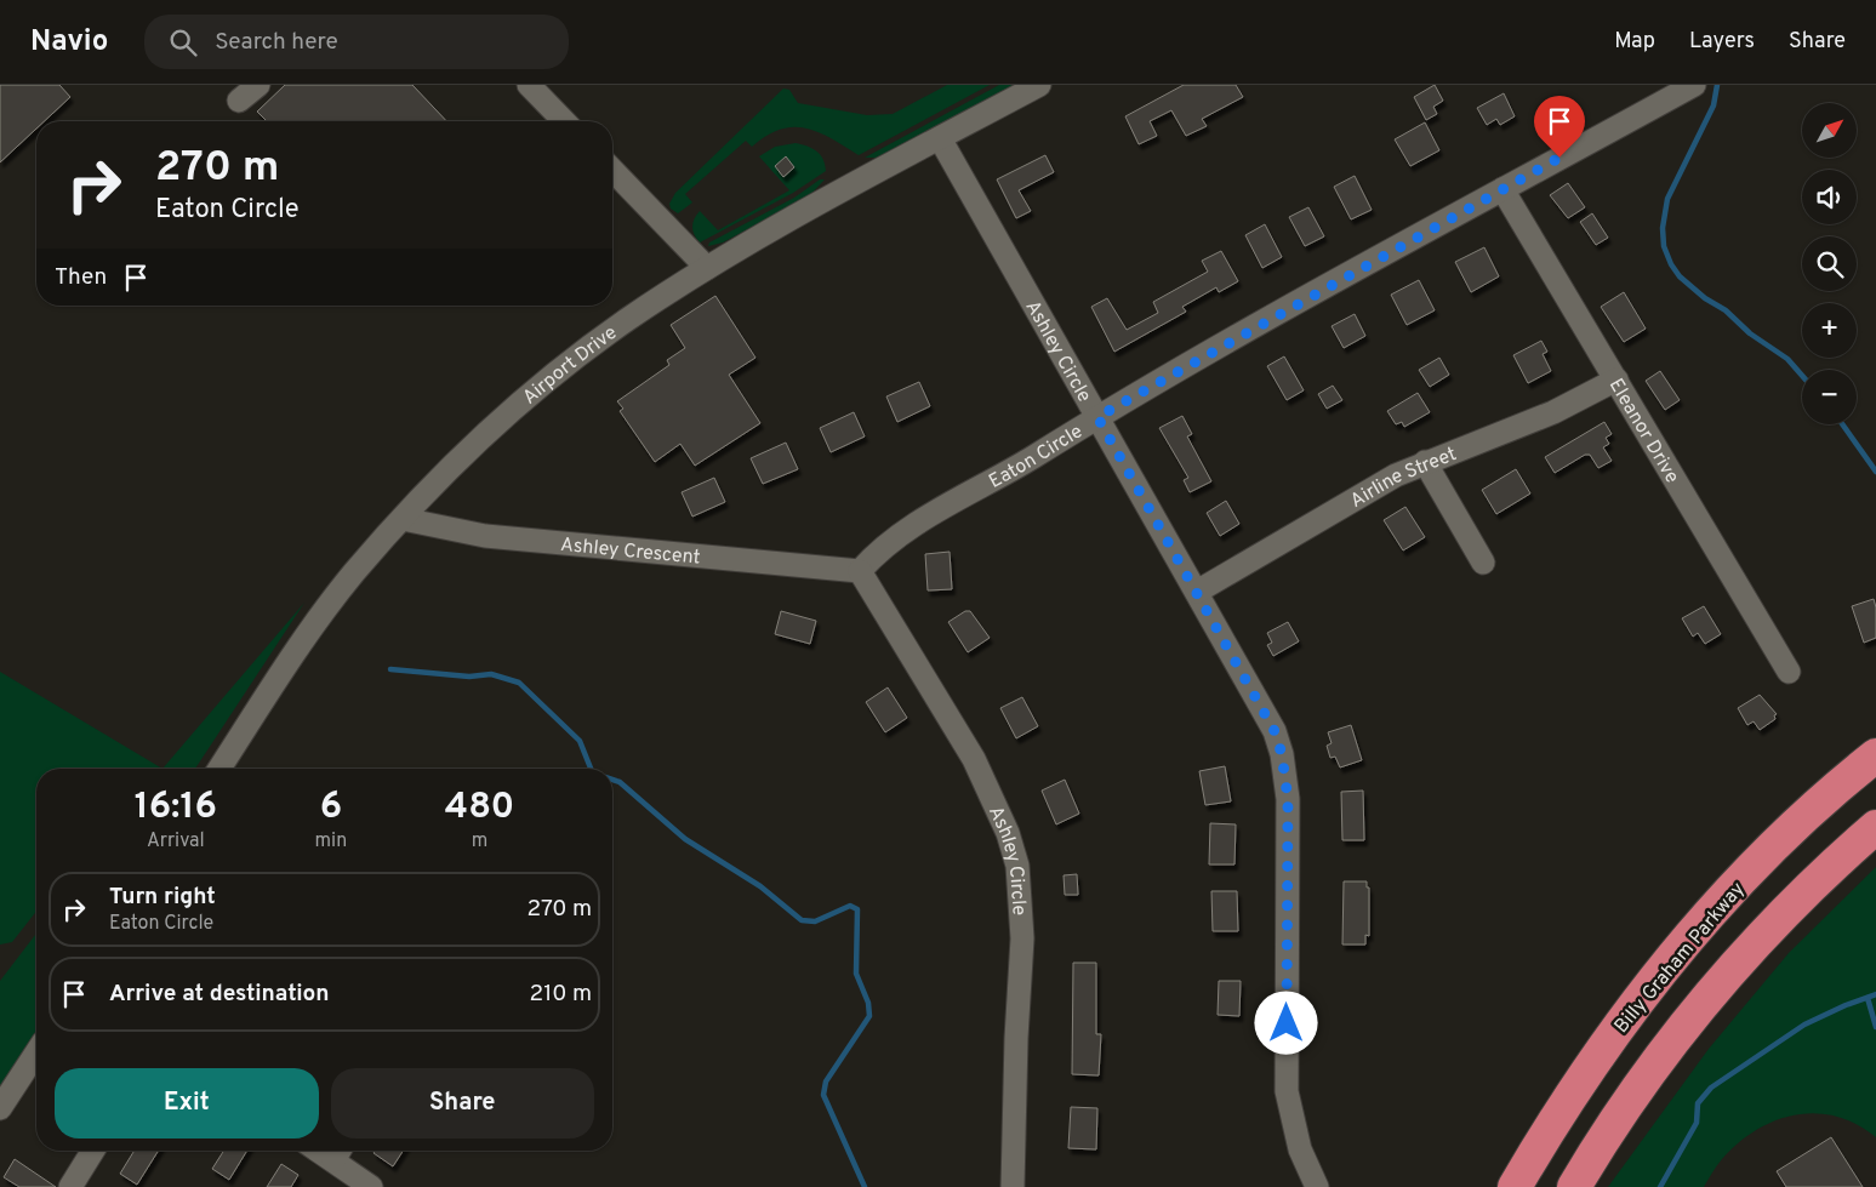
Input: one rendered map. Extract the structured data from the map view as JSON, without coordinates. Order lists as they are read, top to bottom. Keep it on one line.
{"streets":{"highway":["Billy Graham Parkway"],"street":["Ashley Circle","Airport Drive","Eleanor Drive","Eaton Circle","Airline Street","Ashley Crescent"]},"crossings":[["Ashley Circle","Airport Drive"],["Ashley Circle","Eaton Circle"],["Ashley Circle","Airline Street"],["Ashley Circle","Ashley Crescent"],["Airport Drive","Ashley Crescent"],["Eleanor Drive","Eaton Circle"],["Eleanor Drive","Airline Street"],["Eaton Circle","Ashley Crescent"]],"north":"top right","page":{"header":"Navio","search":"Search here","nav":["Map","Layers","Share"],"map_buttons":["+","−"],"turn":["270 m","Eaton Circle"],"then":"Then","eta":["16:16","Arrival","6","min","480","m"],"list":[{"name":"Turn right","note":"Eaton Circle","value":"270 m"},{"name":"Arrive at destination","value":"210 m"}],"buttons":["Exit","Share"]}}
